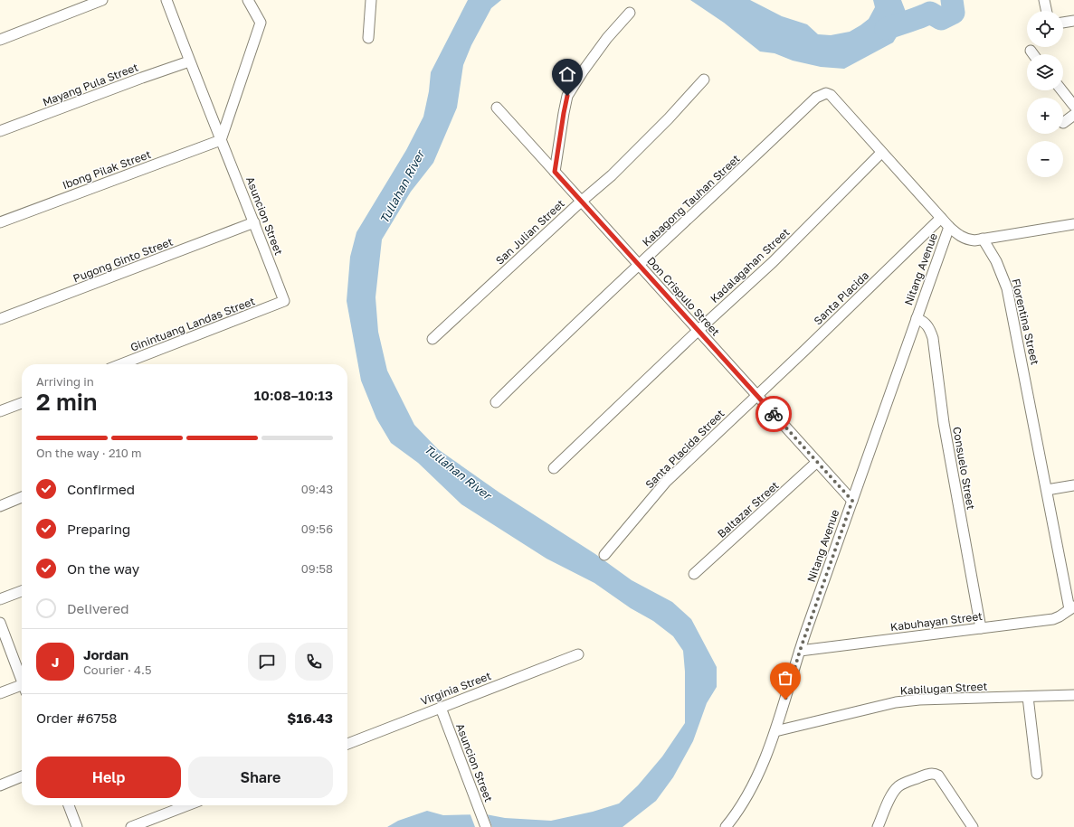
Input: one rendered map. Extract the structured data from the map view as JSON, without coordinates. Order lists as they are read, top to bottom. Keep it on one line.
{"streets":{"street":["Mayang Pula Street","Ibong Pilak Street","Kabagong Tauhan Street","Asuncion Street","San Julian Street","Pugong Ginto Street","Kadalagahan Street","Nitang Avenue","Don Crispulo Street","Santa Placida","Florentina Street","Ginintuang Landas Street","Santa Placida Street","Consuelo Street","Baltazar Street","Kabuhayan Street","Virginia Street","Kabilugan Street"]},"crossings":[["Mayang Pula Street","Asuncion Street"],["Ibong Pilak Street","Asuncion Street"],["Kabagong Tauhan Street","Kadalagahan Street"],["Kabagong Tauhan Street","Don Crispulo Street"],["Asuncion Street","Pugong Ginto Street"],["Asuncion Street","Ginintuang Landas Street"],["Asuncion Street","Virginia Street"],["San Julian Street","Don Crispulo Street"],["Kadalagahan Street","Don Crispulo Street"],["Nitang Avenue","Don Crispulo Street"],["Nitang Avenue","Consuelo Street"],["Nitang Avenue","Kabuhayan Street"],["Nitang Avenue","Kabilugan Street"],["Don Crispulo Street","Santa Placida"],["Don Crispulo Street","Santa Placida Street"],["Don Crispulo Street","Baltazar Street"],["Santa Placida","Santa Placida Street"],["Florentina Street","Kabuhayan Street"],["Consuelo Street","Kabuhayan Street"]],"water":["Tullahan River"],"page":{"map_buttons":["+","−"],"heading":["2 min","Arriving in","10:08–10:13"],"panel":["Jordan","Courier · 4.5","Order #6758","$16.43"],"bar":"On the way · 210 m","list":[["Confirmed","09:43"],["Preparing","09:56"],["On the way","09:58"],"Delivered"],"round":"J","buttons":["Help","Share"]}}
